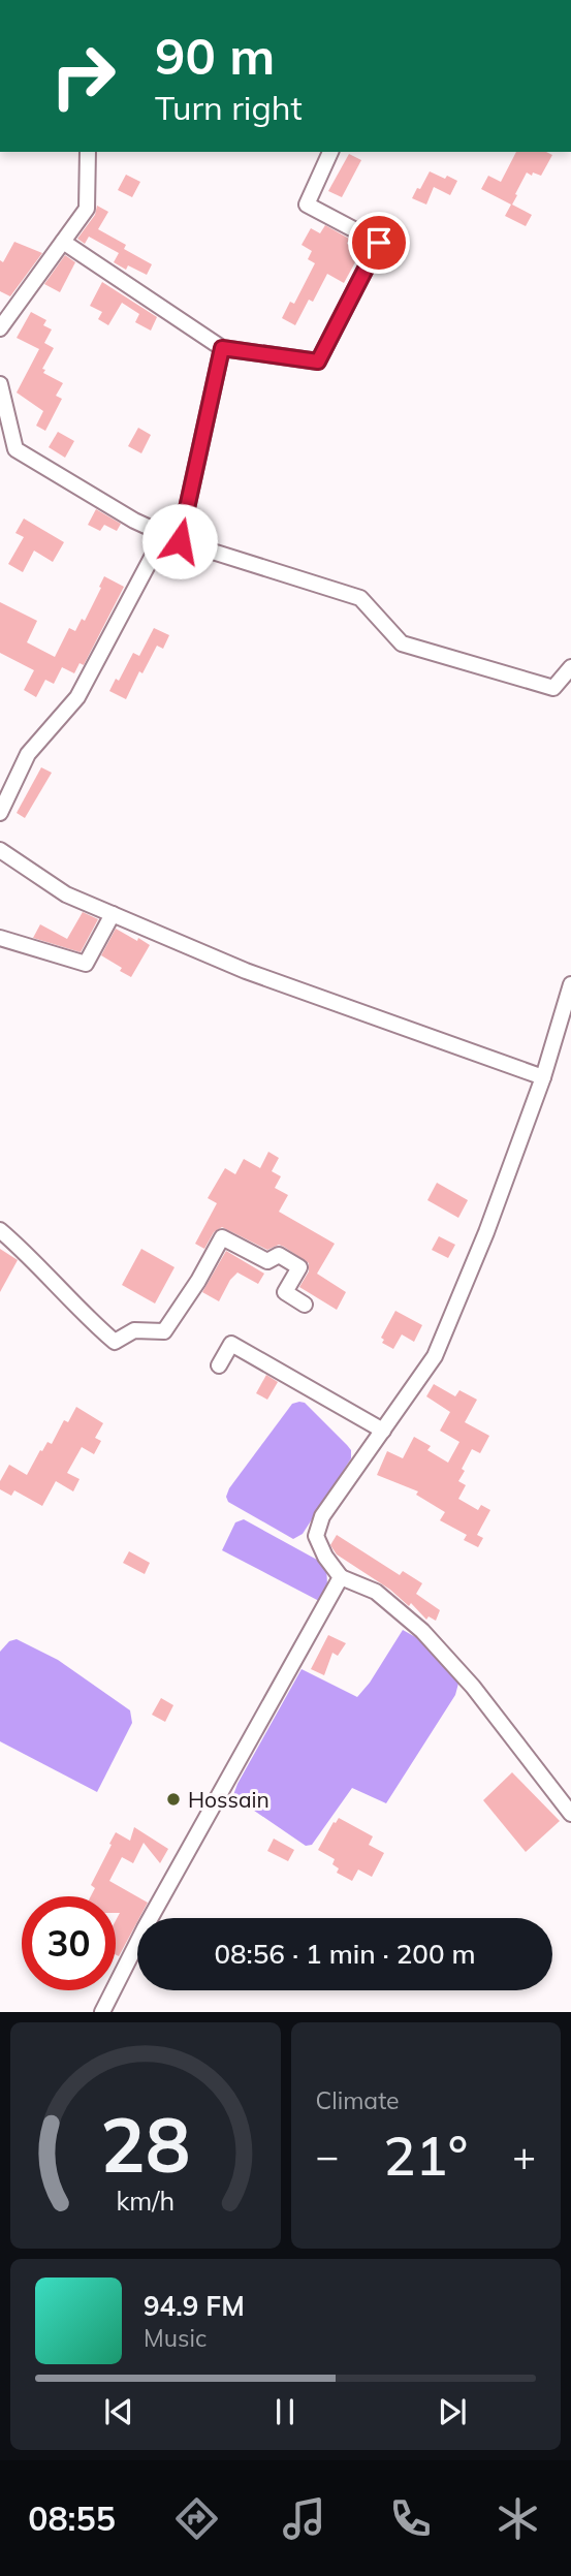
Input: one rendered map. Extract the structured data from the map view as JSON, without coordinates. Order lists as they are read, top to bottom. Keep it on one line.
{"places":["Hossain"],"page":{"turn":["90 m","Turn right"],"limit":"30","trip":"08:56 · 1 min · 200 m","tile":"Climate","heat":["−","21°","+"],"song":["94.9 FM","Music"],"tabs":"08:55","gauge":["28","km/h"]}}
